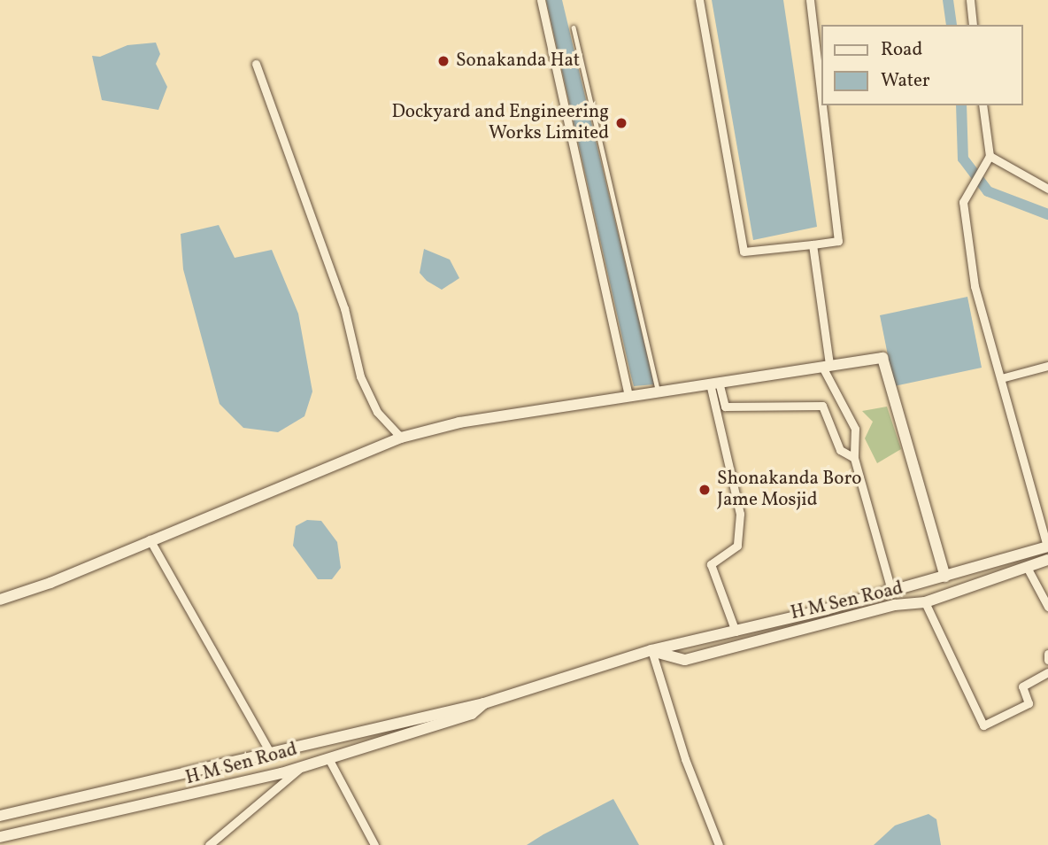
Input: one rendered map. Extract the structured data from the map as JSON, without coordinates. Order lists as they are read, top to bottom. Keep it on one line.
{"streets":{"main road":["H M Sen Road"]},"places":["Sonakanda Hat","Dockyard and Engineering Works Limited","Shonakanda Boro Jame Mosjid"],"legend":["Road","Water"]}
